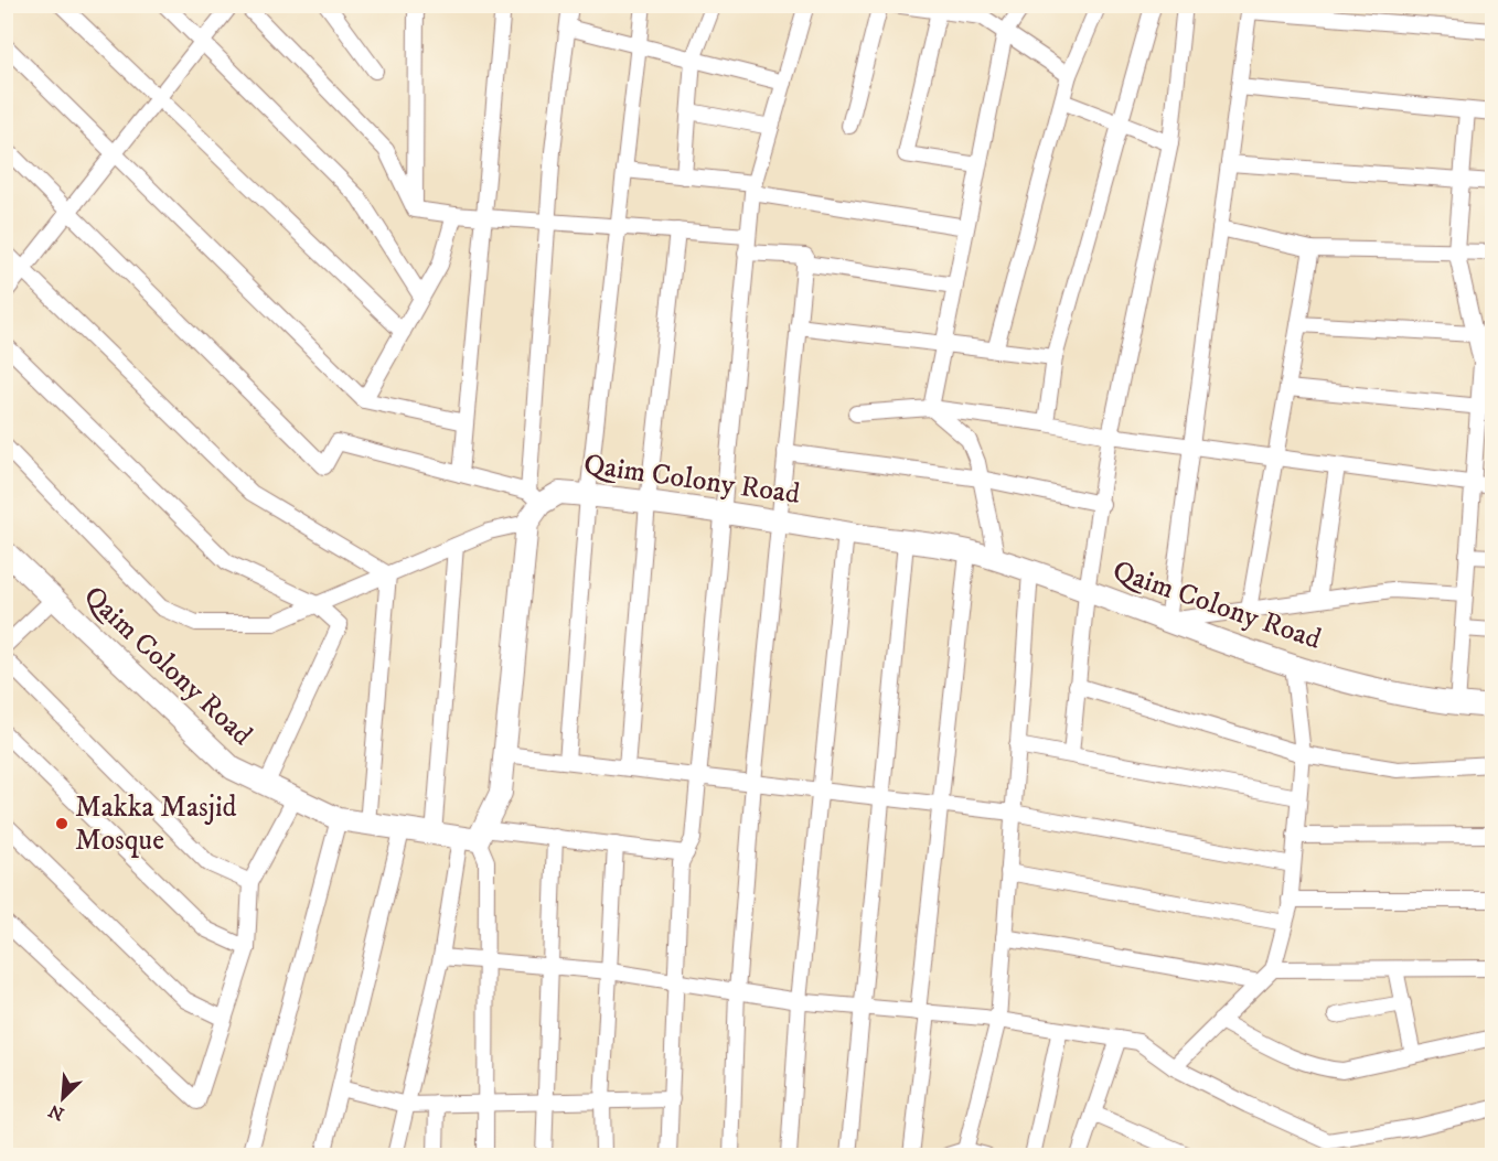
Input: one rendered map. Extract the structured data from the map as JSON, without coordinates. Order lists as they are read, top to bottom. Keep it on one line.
{"streets":{"street":["Qaim Colony Road"]},"places":["Makka Masjid Mosque"],"north":"bottom left"}
